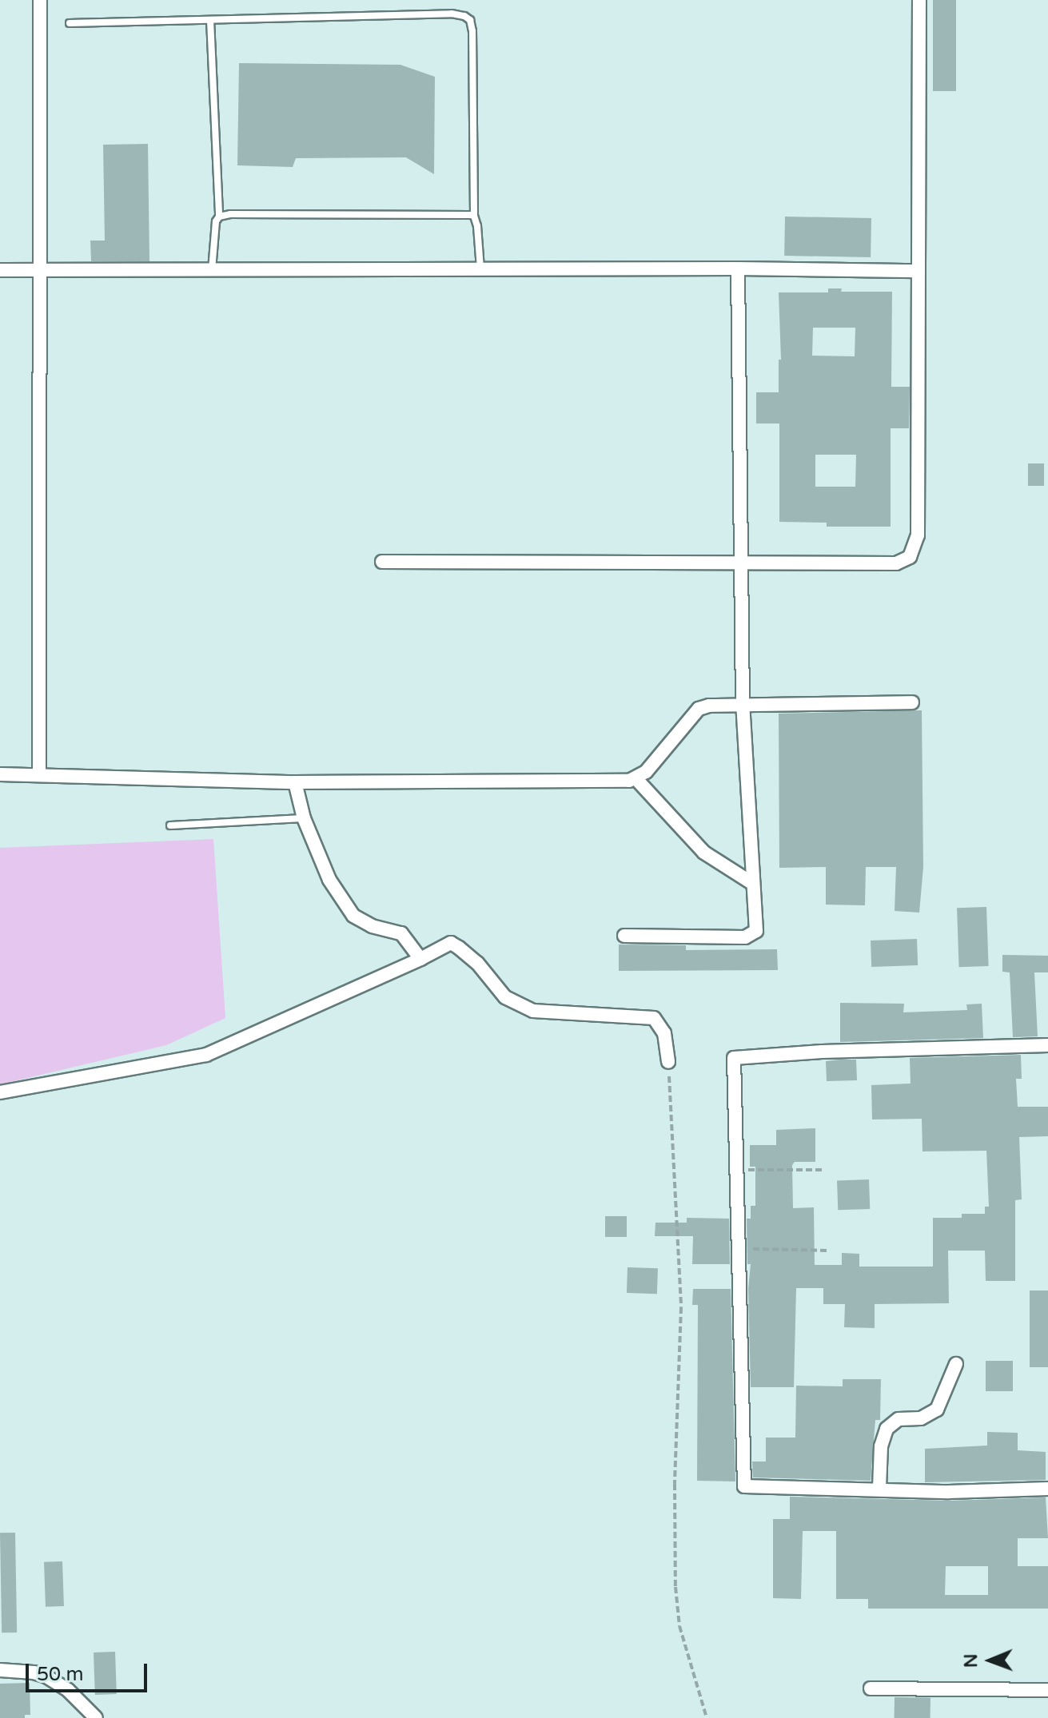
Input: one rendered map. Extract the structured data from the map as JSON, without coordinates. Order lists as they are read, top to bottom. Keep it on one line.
{"scale_bar":"50 m","north":"left"}
